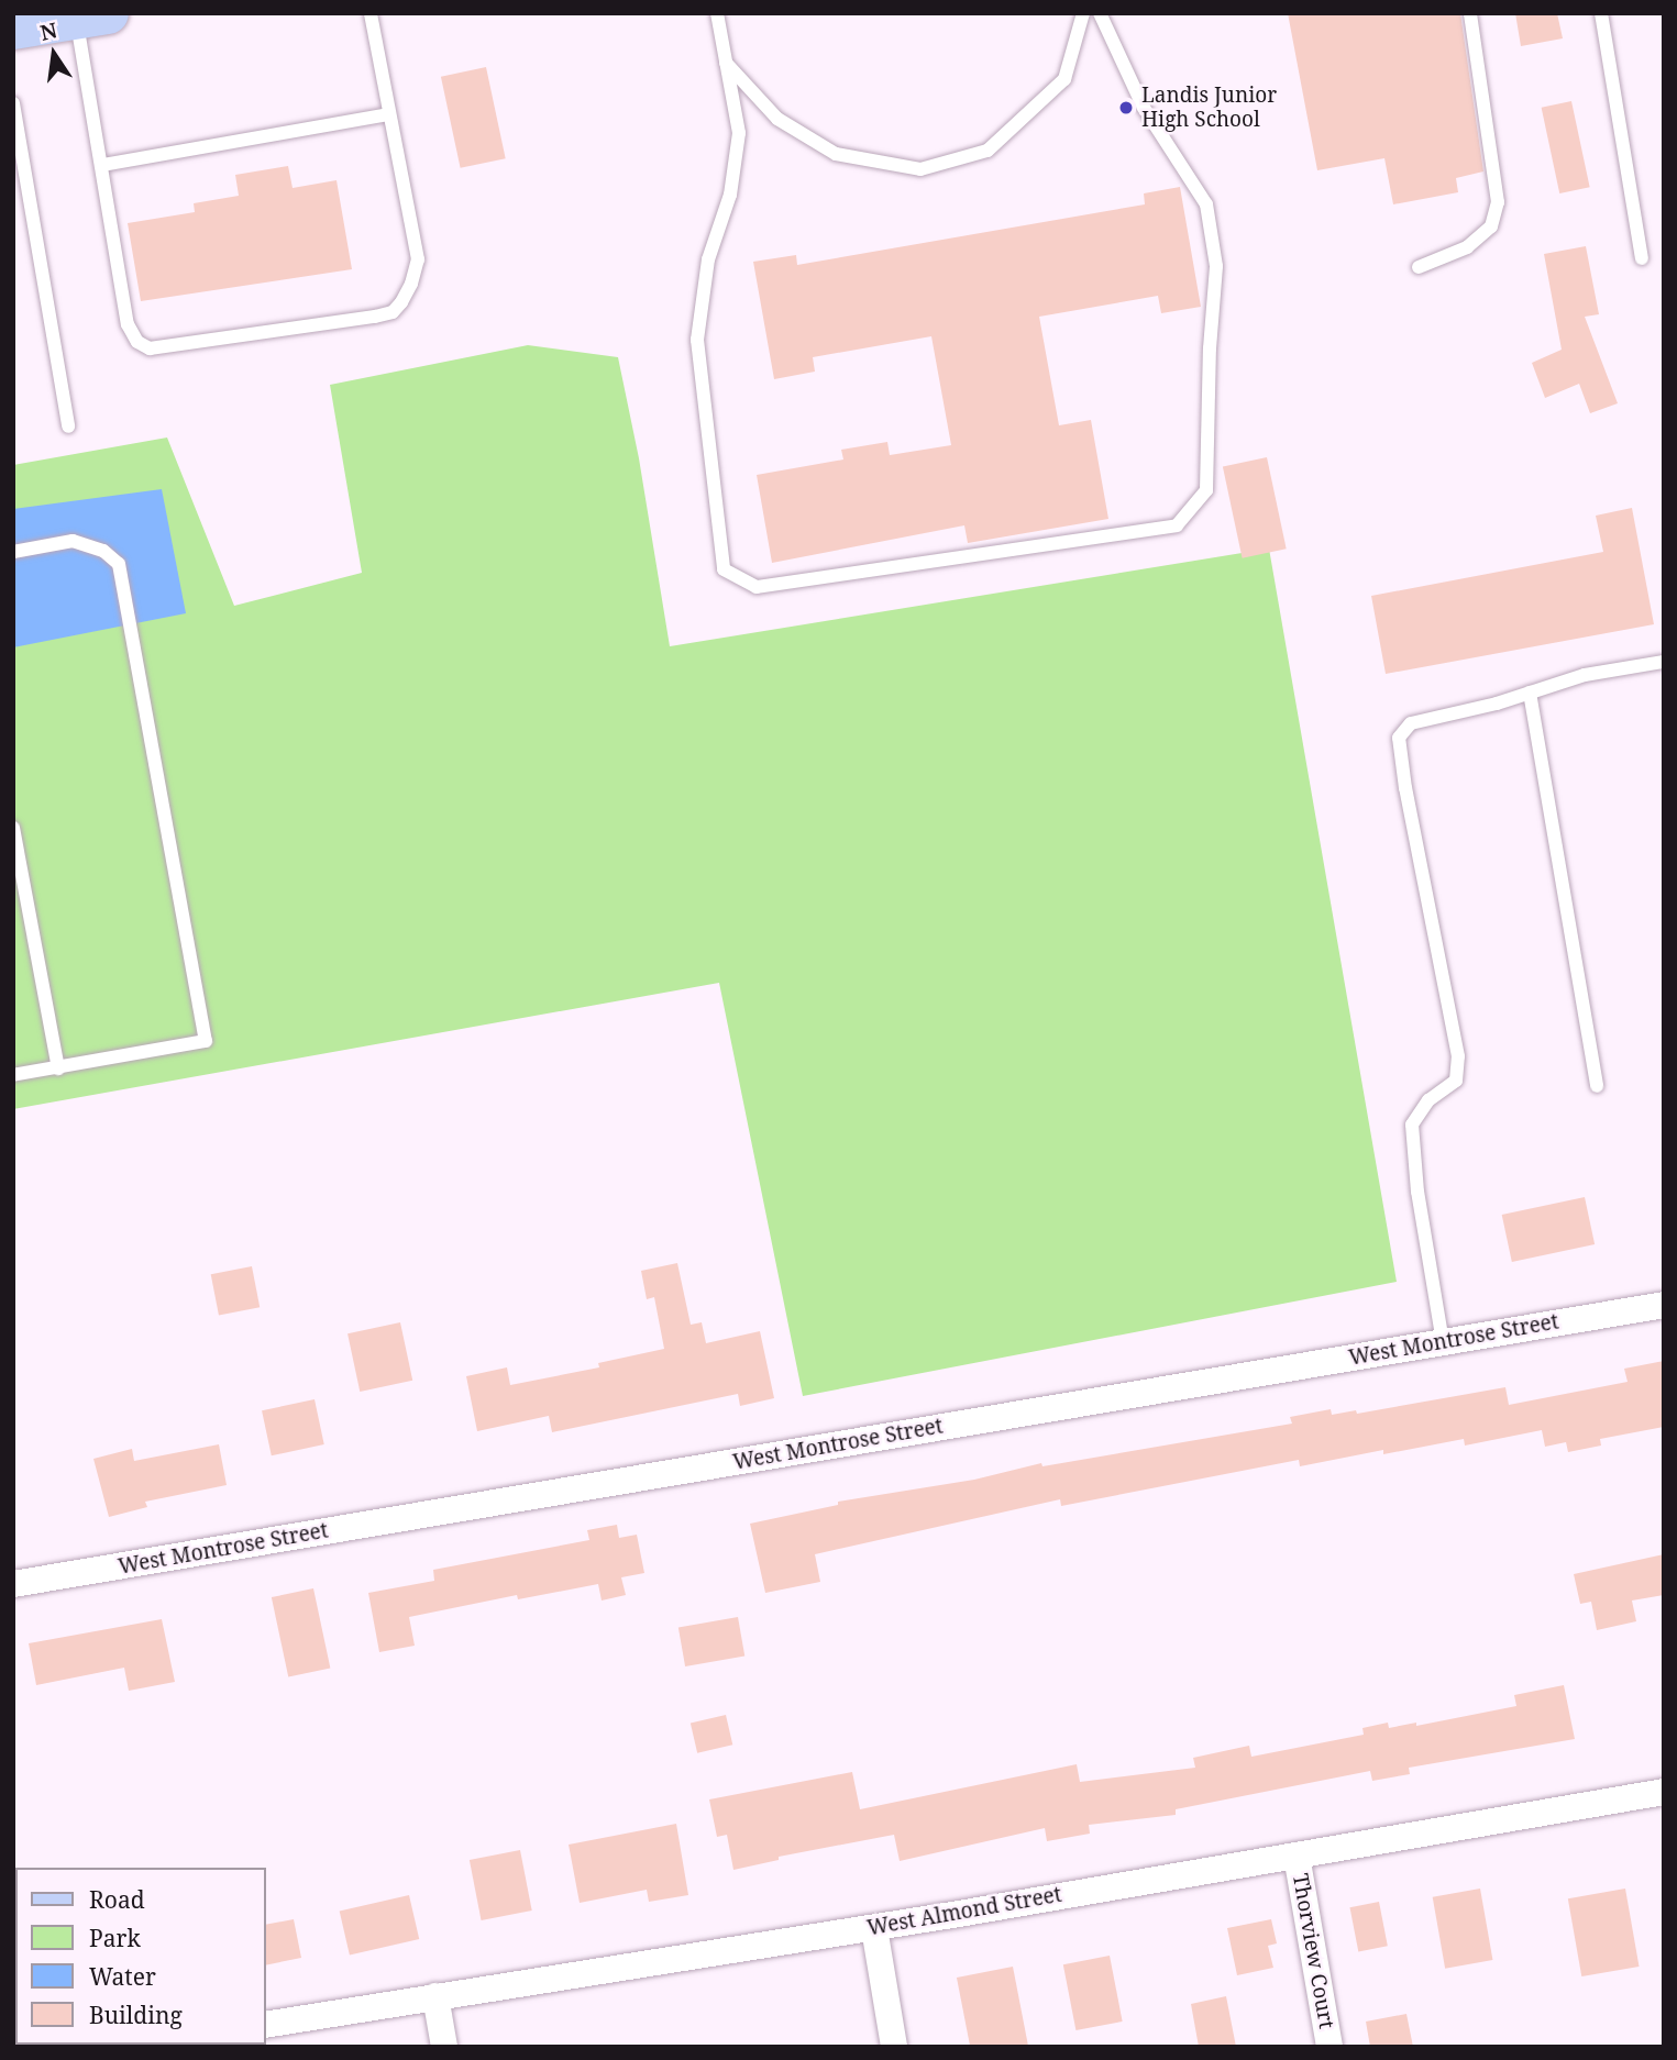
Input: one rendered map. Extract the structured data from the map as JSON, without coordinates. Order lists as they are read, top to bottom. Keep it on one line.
{"streets":{"street":["West Montrose Street","West Almond Street","Thorview Court"]},"crossings":[["West Almond Street","Thorview Court"]],"places":["Landis Junior High School"],"legend":["Road","Park","Water","Building"],"north":"top"}
